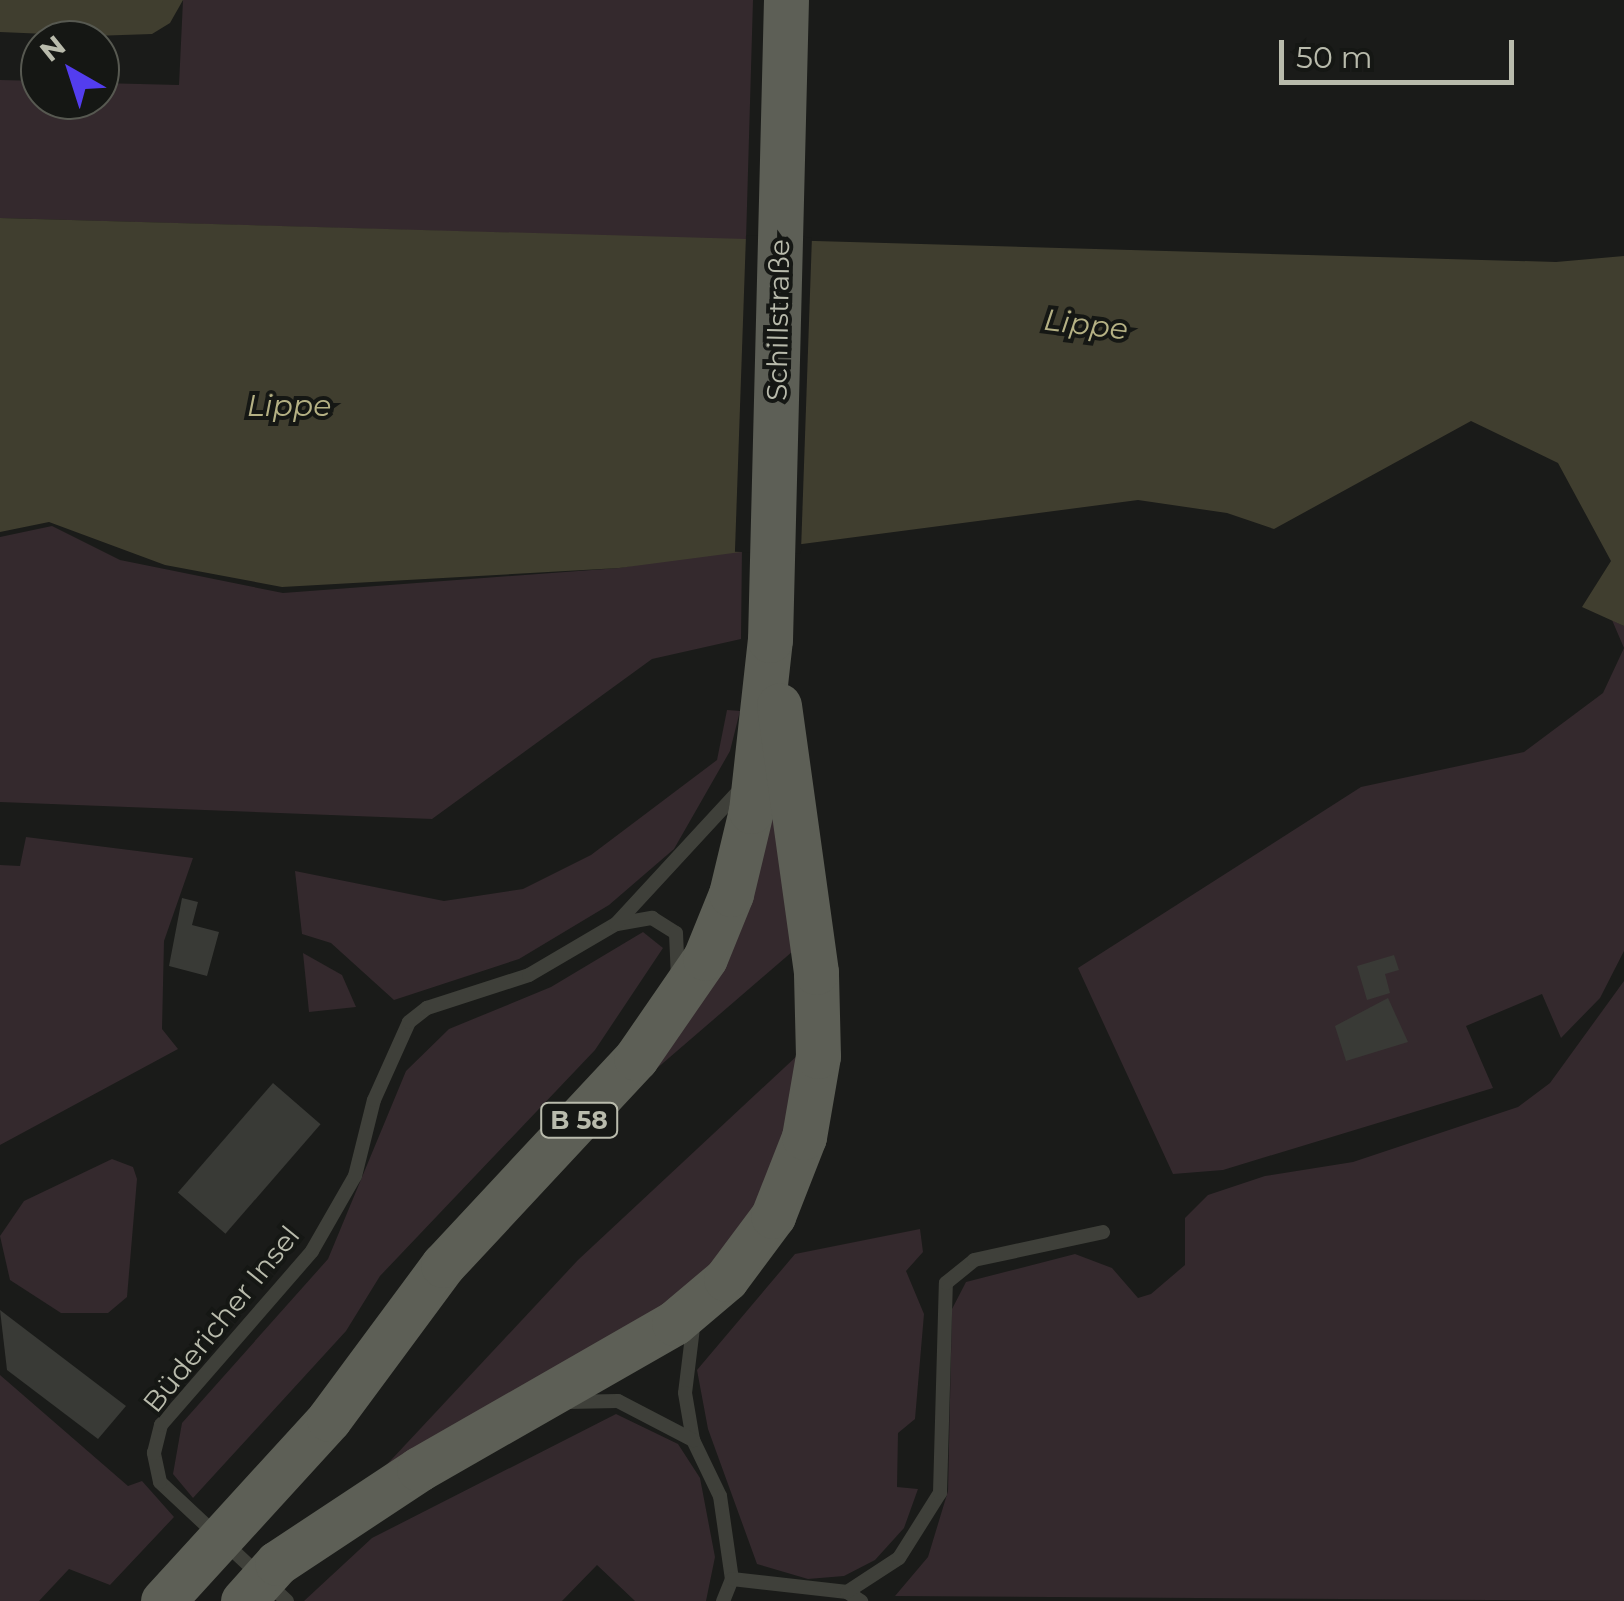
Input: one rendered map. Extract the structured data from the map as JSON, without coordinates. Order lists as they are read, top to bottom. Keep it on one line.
{"streets":{"main road":["Schillstraße","B 58"],"lane":["Büdericher Insel"]},"crossings":[["Schillstraße","B 58"],["B 58","Büdericher Insel"]],"water":["Lippe"],"scale_bar":"50 m","north":"top left"}
